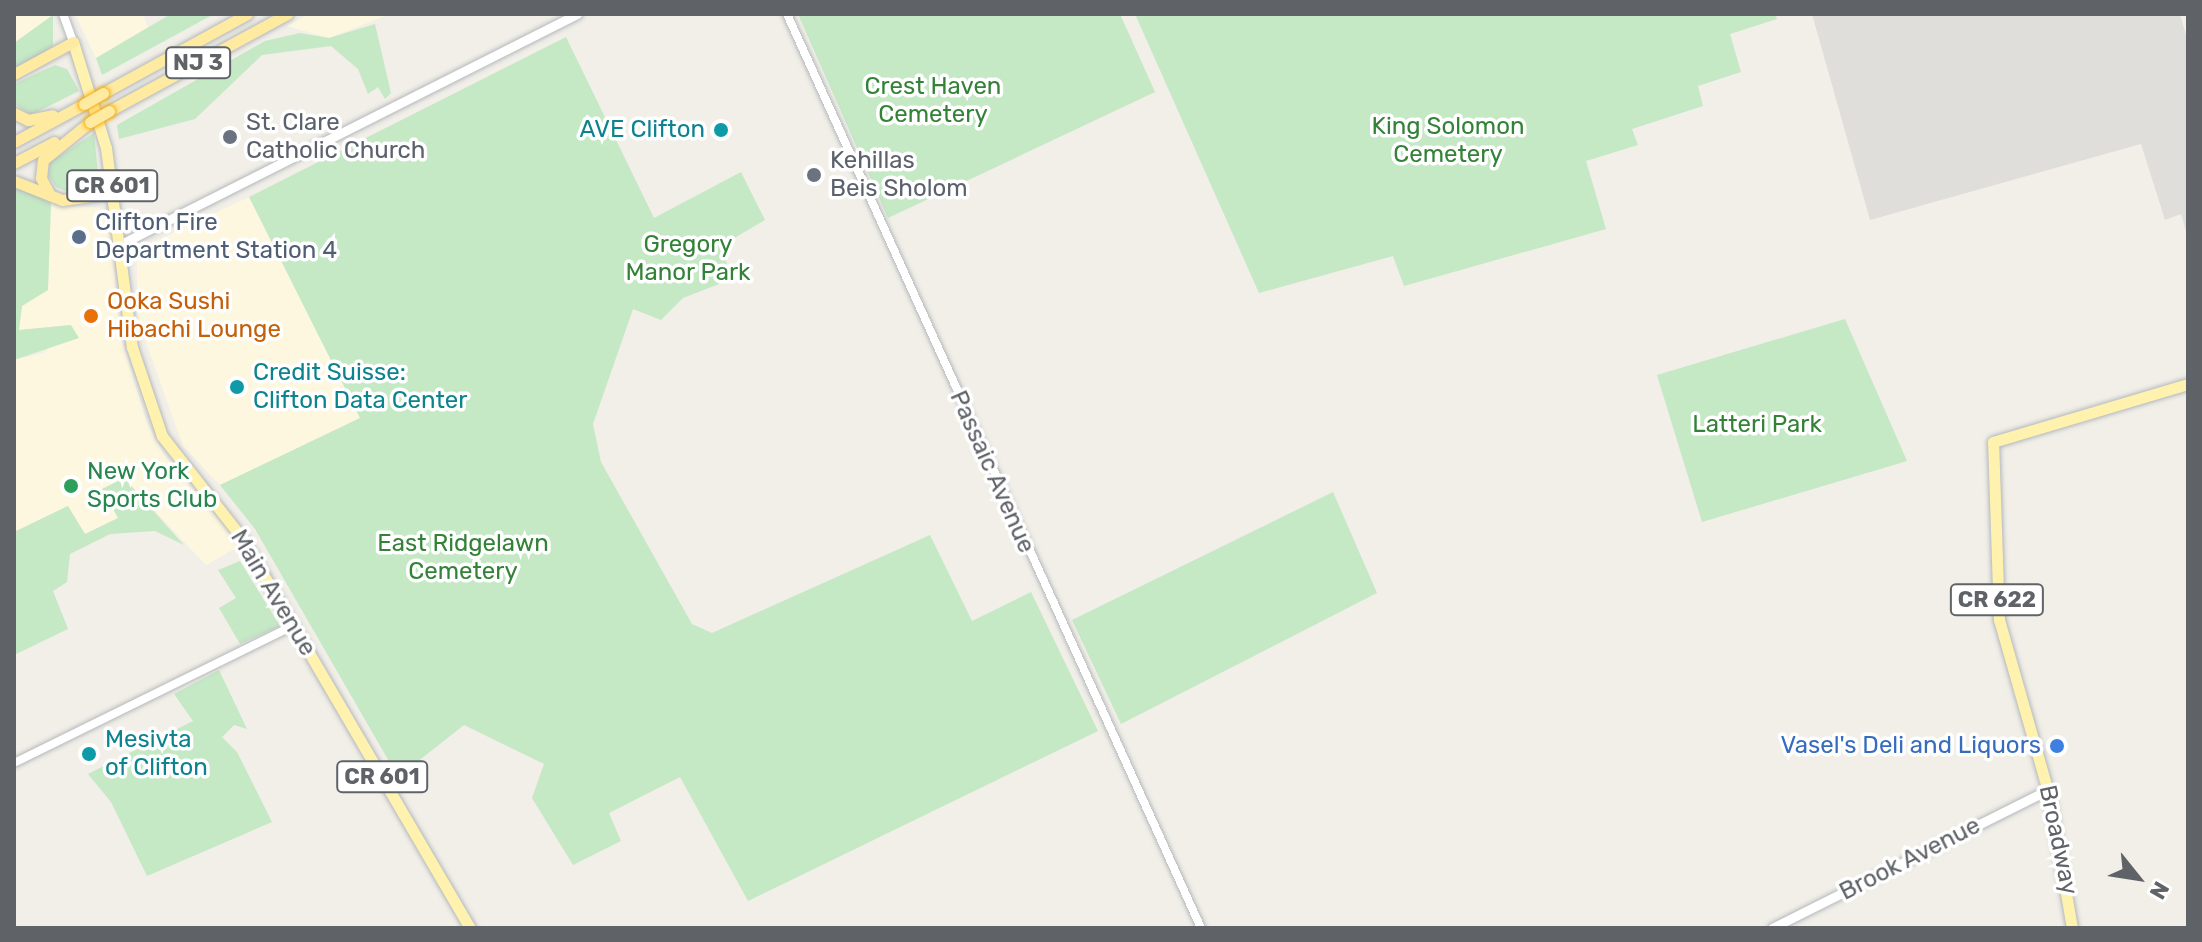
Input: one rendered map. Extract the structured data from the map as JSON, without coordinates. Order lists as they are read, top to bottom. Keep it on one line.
{"streets":{"highway":["NJ 3"],"main road":["CR 601","Main Avenue","CR 622","Broadway","Brook Avenue"],"street":["Passaic Avenue"]},"crossings":[["Broadway","Brook Avenue"]],"parks":["Crest Haven Cemetery","King Solomon Cemetery","Gregory Manor Park","Latteri Park","East Ridgelawn Cemetery"],"places":["AVE Clifton","St. Clare Catholic Church","Kehillas Beis Sholom","Clifton Fire Department Station 4","Ooka Sushi Hibachi Lounge","Credit Suisse: Clifton Data Center","New York Sports Club","Vasel's Deli and Liquors","Mesivta of Clifton"],"north":"bottom right"}
